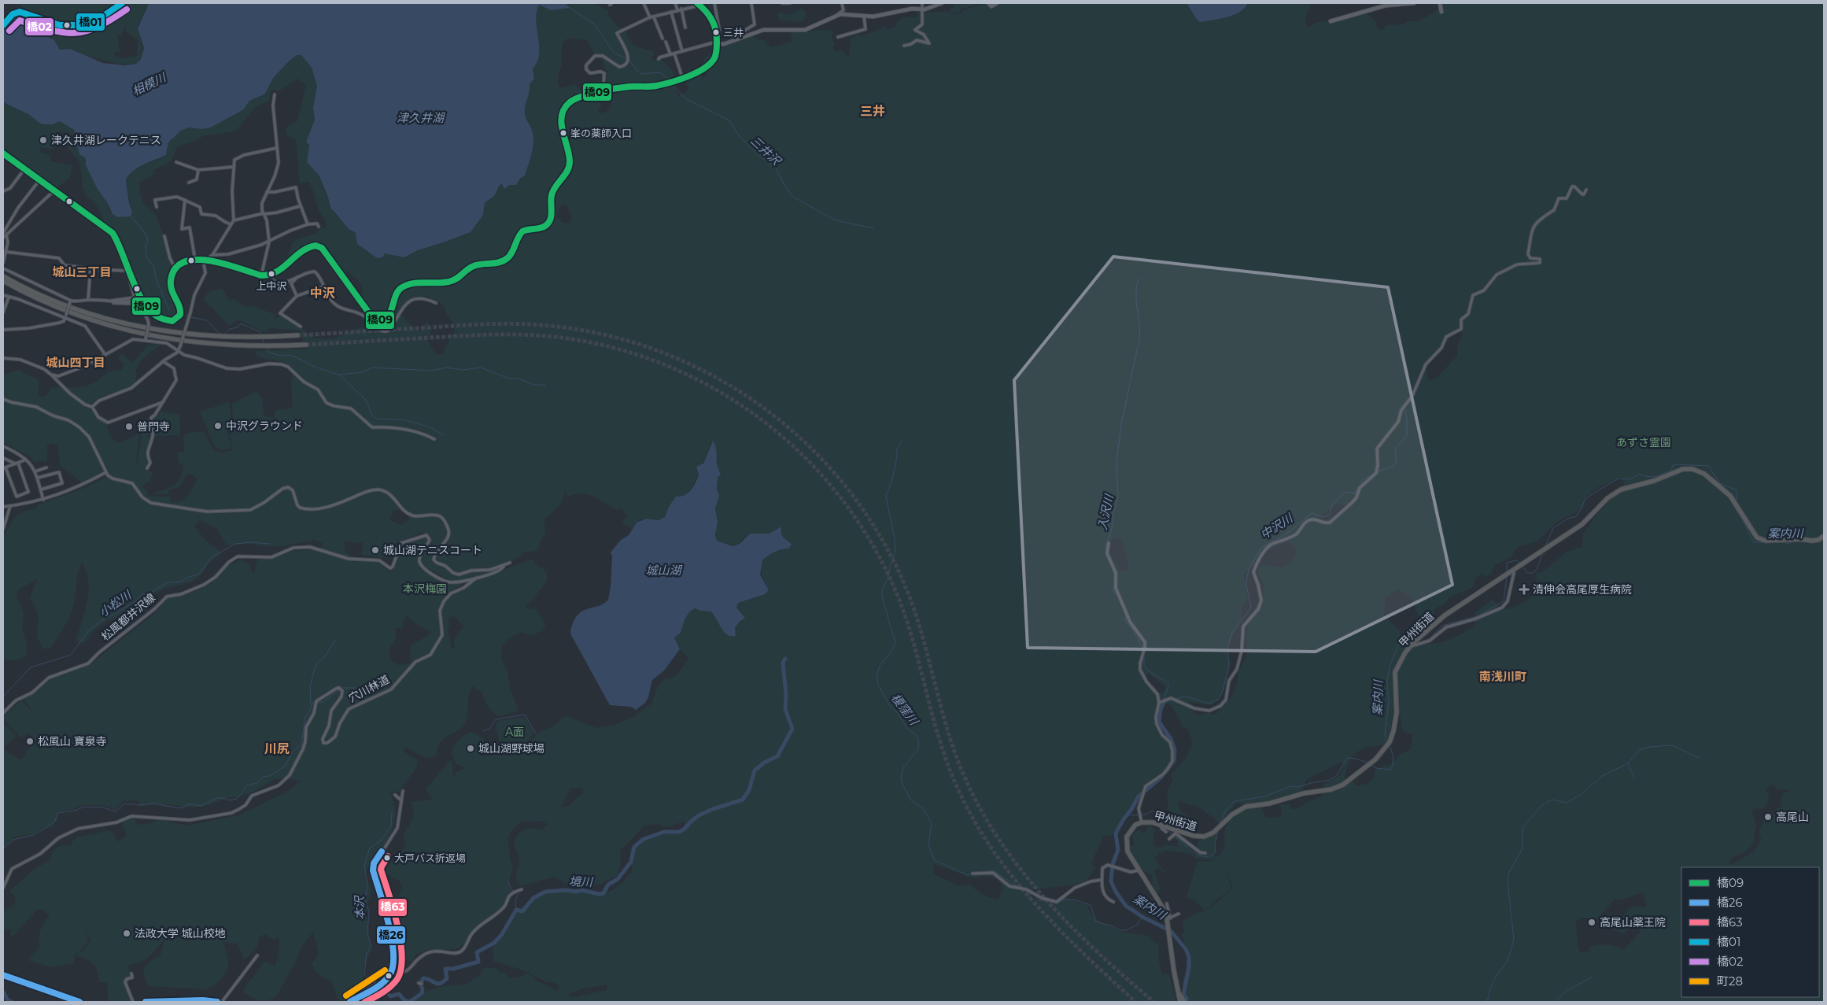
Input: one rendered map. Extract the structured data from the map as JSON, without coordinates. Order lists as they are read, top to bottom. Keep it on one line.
{"streets":{"highway":["甲州街道"],"street":["松風都井沢線","穴川林道"]},"crossings":[["松風都井沢線","穴川林道"]],"districts":["三井","城山三丁目","中沢","城山四丁目","南浅川町","川尻"],"water":["相模川","津久井湖","三井沢","入沢川","中沢川","案内川","城山湖","小松川","榎窪川","境川","本沢"],"parks":["あずさ霊園","本沢梅園","A面"],"places":{"other":["三井","峯の薬師入口","津久井湖レークテニス","上中沢","中沢グラウンド","普門寺","城山湖テニスコート","松風山 寶泉寺","城山湖野球場","高尾山","大戸バス折返場","高尾山薬王院","法政大学 城山校地"],"health":["清伸会高尾厚生病院"]},"lines":["transit line 橋09","transit line 橋01","transit line 橋02","transit line 橋26","transit line 橋63","transit line 町28"],"legend":["橋09","橋26","橋63","橋01","橋02","町28"]}
